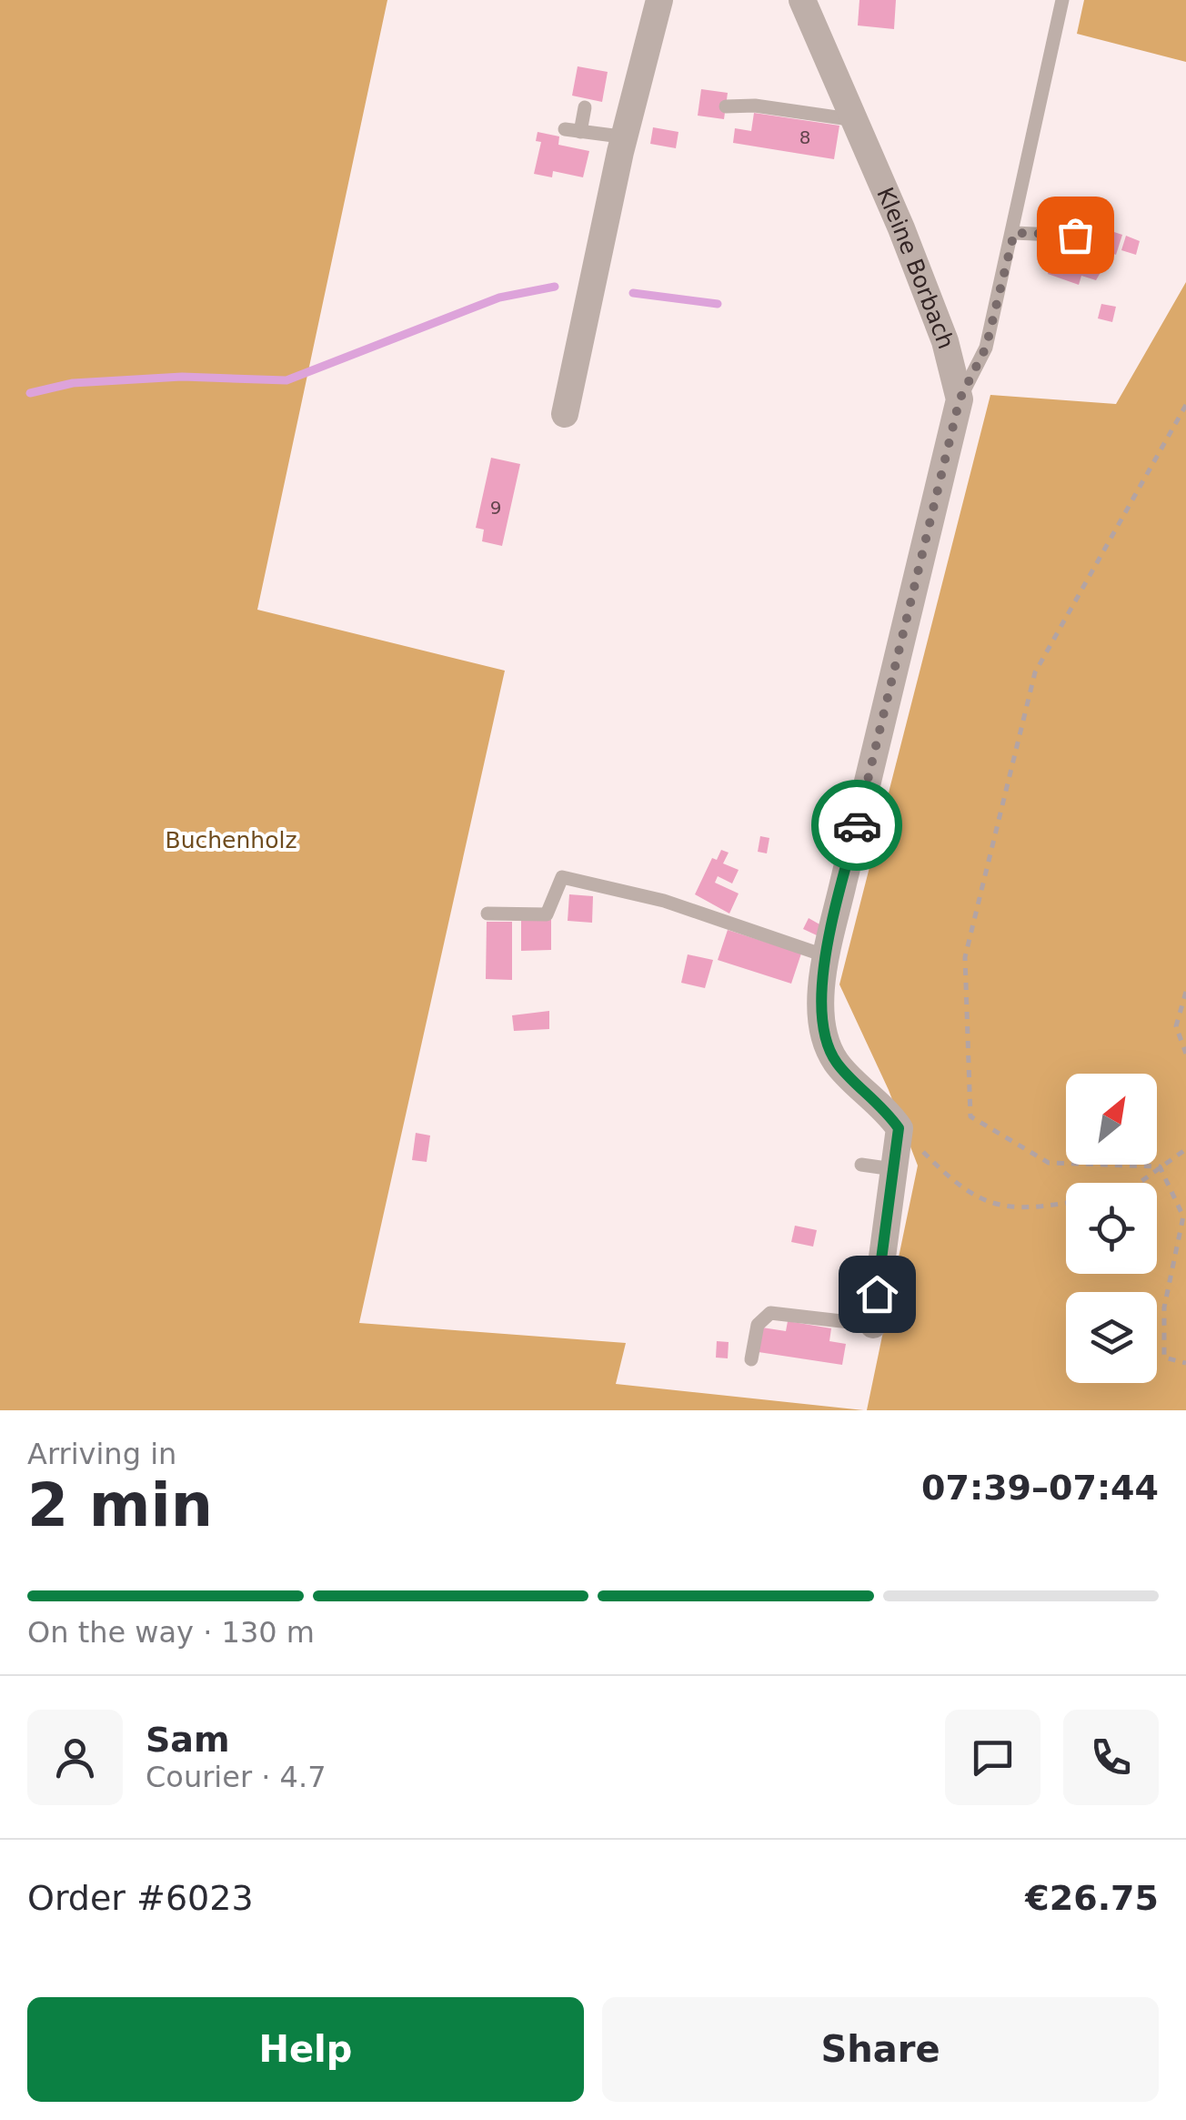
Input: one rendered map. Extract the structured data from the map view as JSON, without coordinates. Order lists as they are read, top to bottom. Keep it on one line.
{"streets":{"street":["Kleine Borbach"]},"parks":["Buchenholz"],"house_numbers":["8","9"],"north":"top right","page":{"heading":["2 min","Arriving in","07:39–07:44"],"panel":["Sam","Courier · 4.7","Order #6023","€26.75"],"bar":"On the way · 130 m","buttons":["Help","Share"]}}
